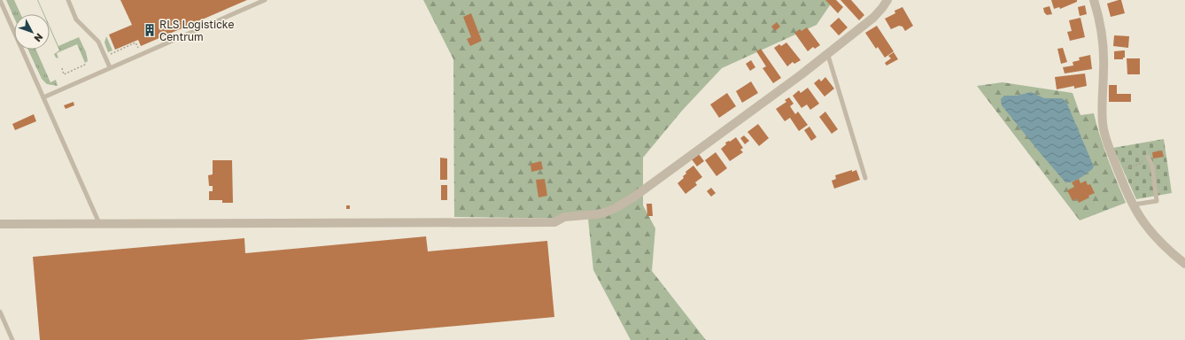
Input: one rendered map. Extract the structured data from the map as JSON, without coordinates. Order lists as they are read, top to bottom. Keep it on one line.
{"places":{"building":["RLS Logisticke Centrum"]},"north":"bottom right"}
